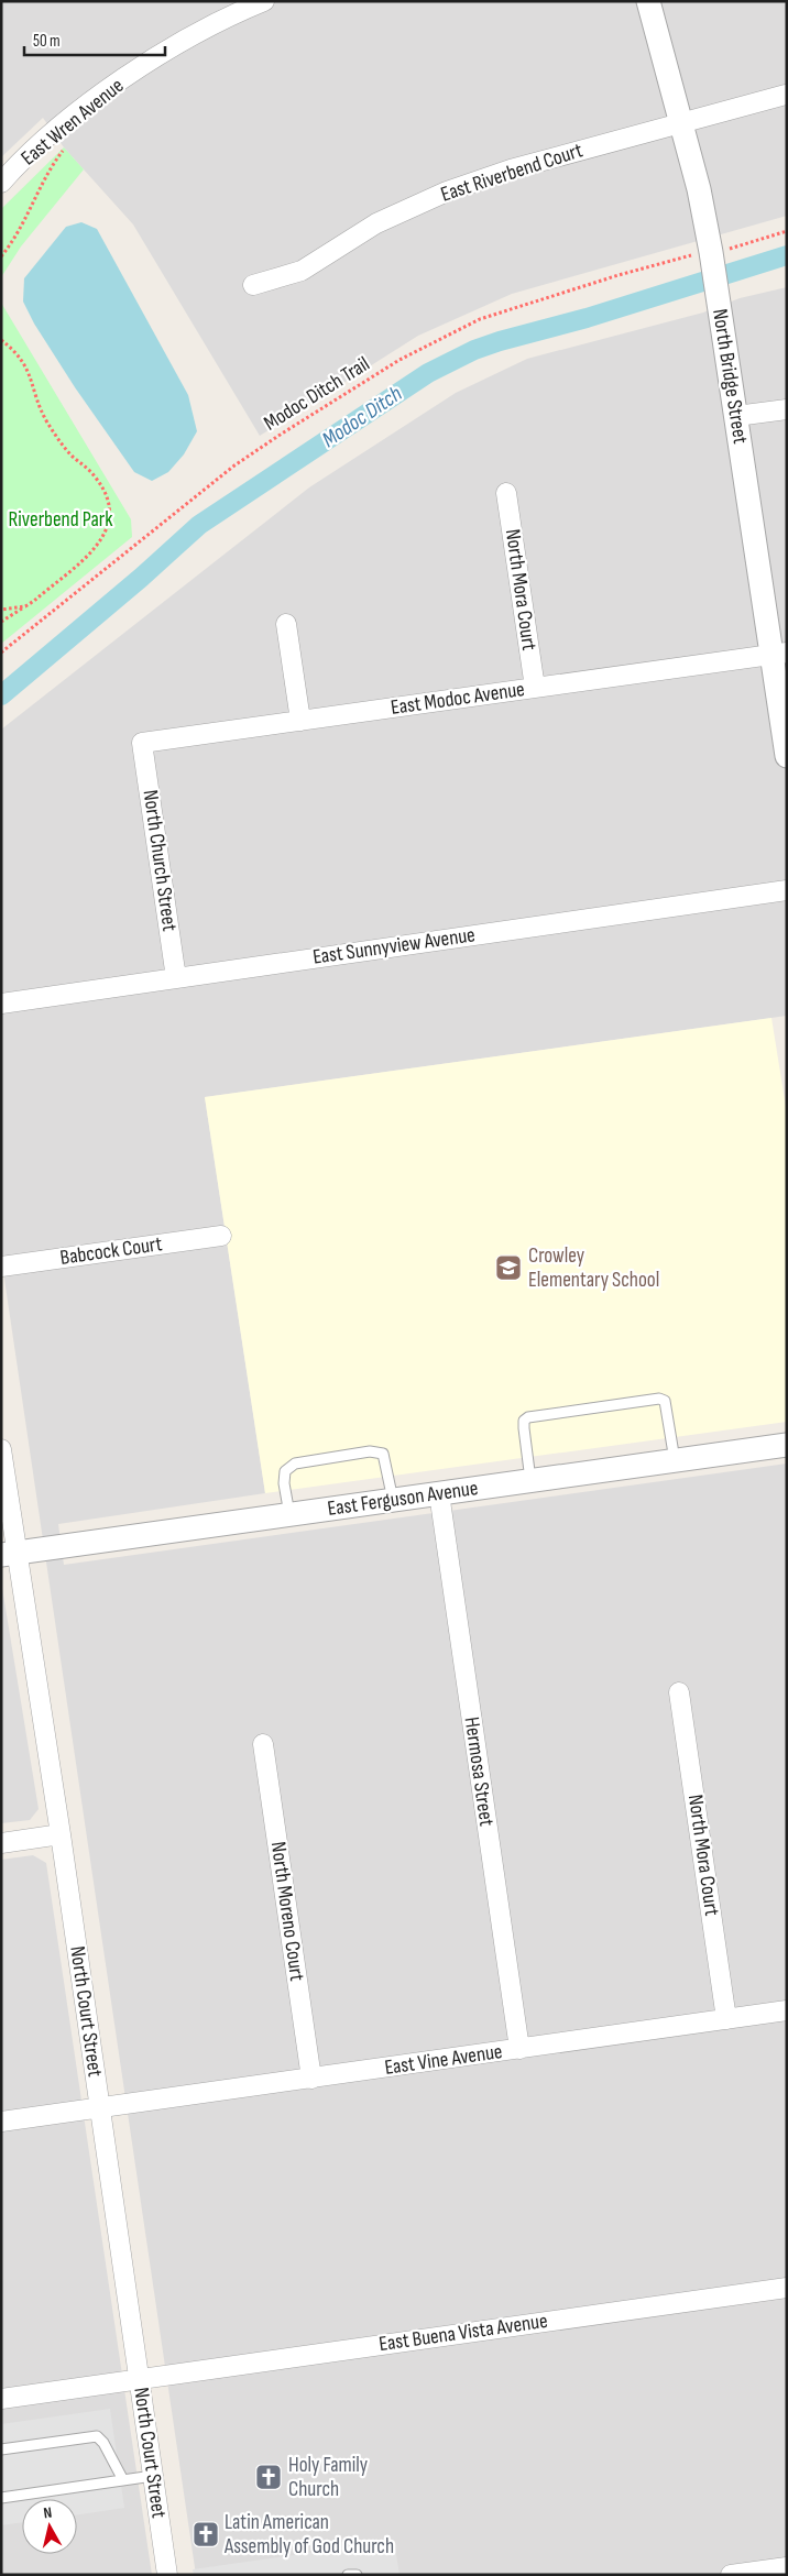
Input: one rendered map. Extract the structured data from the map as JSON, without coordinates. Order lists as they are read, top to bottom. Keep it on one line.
{"streets":{"street":["East Wren Avenue","East Riverbend Court","North Bridge Street","North Mora Court","East Modoc Avenue","North Church Street","East Sunnyview Avenue","Babcock Court","East Ferguson Avenue","Hermosa Street","North Moreno Court","North Court Street","East Vine Avenue","East Buena Vista Avenue"],"path":["Modoc Ditch Trail"]},"crossings":[["East Riverbend Court","North Bridge Street"],["North Bridge Street","Modoc Ditch Trail"],["North Bridge Street","East Modoc Avenue"],["North Mora Court","East Modoc Avenue"],["North Mora Court","East Vine Avenue"],["East Modoc Avenue","North Church Street"],["North Church Street","East Sunnyview Avenue"],["East Ferguson Avenue","Hermosa Street"],["East Ferguson Avenue","North Court Street"],["Hermosa Street","East Vine Avenue"],["North Moreno Court","East Vine Avenue"],["North Court Street","East Vine Avenue"],["North Court Street","East Buena Vista Avenue"]],"water":["Modoc Ditch"],"parks":["Riverbend Park"],"places":{"school or university":["Crowley Elementary School"],"church":["Holy Family Church","Latin American Assembly of God Church"]},"scale_bar":"50 m","north":"top"}
